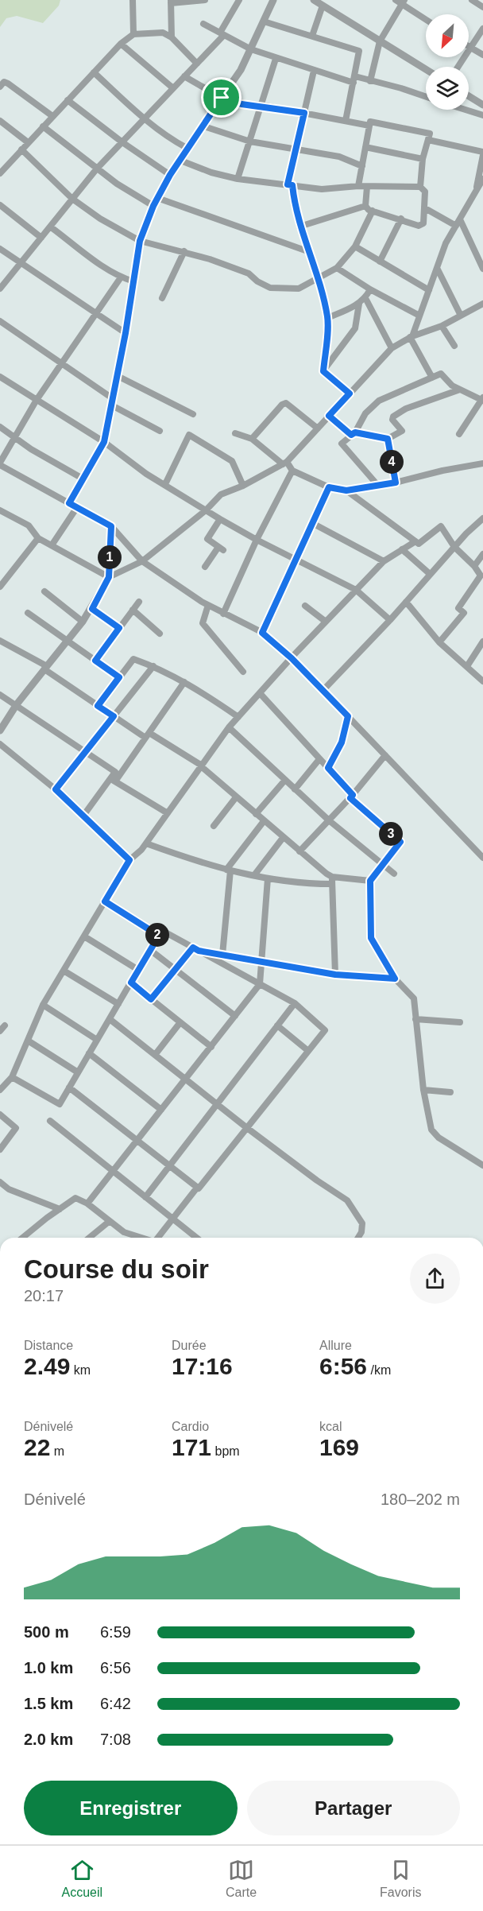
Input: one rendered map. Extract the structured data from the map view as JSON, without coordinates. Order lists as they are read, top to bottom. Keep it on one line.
{"north":"bottom left","page":{"pins":["4","1","3","2"],"heading":["Course du soir","20:17"],"stats":[["Distance","2.49 km"],["Durée","17:16"],["Allure","6:56 /km"],["Dénivelé","22 m"],["Cardio","171 bpm"],["kcal","169"]],"chart":["Dénivelé","180–202 m"],"list":[{"name":"500 m","note":"6:59"},{"name":"1.0 km","note":"6:56"},{"name":"1.5 km","note":"6:42"},{"name":"2.0 km","note":"7:08"}],"buttons":["Enregistrer","Partager"],"tabs":["Accueil","Carte","Favoris"]}}
